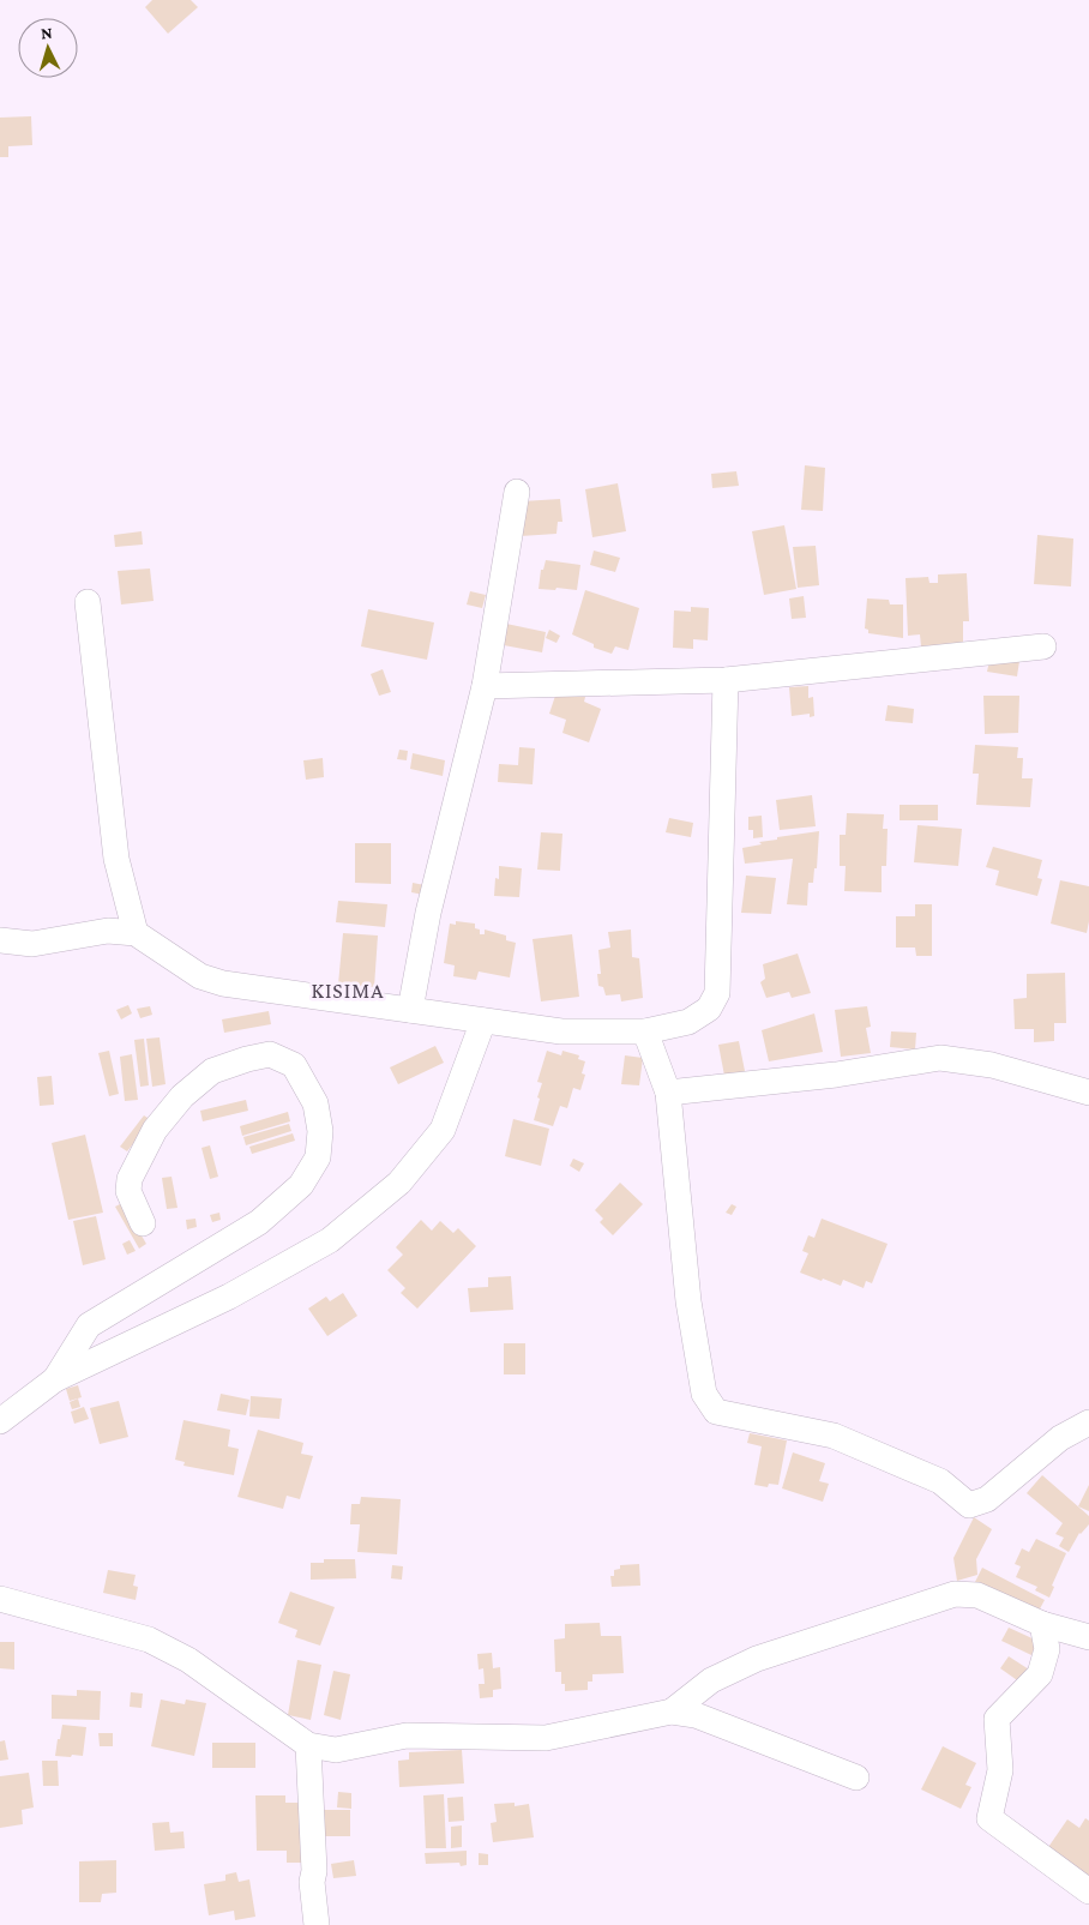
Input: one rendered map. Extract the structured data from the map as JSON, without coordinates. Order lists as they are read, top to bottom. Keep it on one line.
{"districts":["KISIMA"],"north":"top"}
